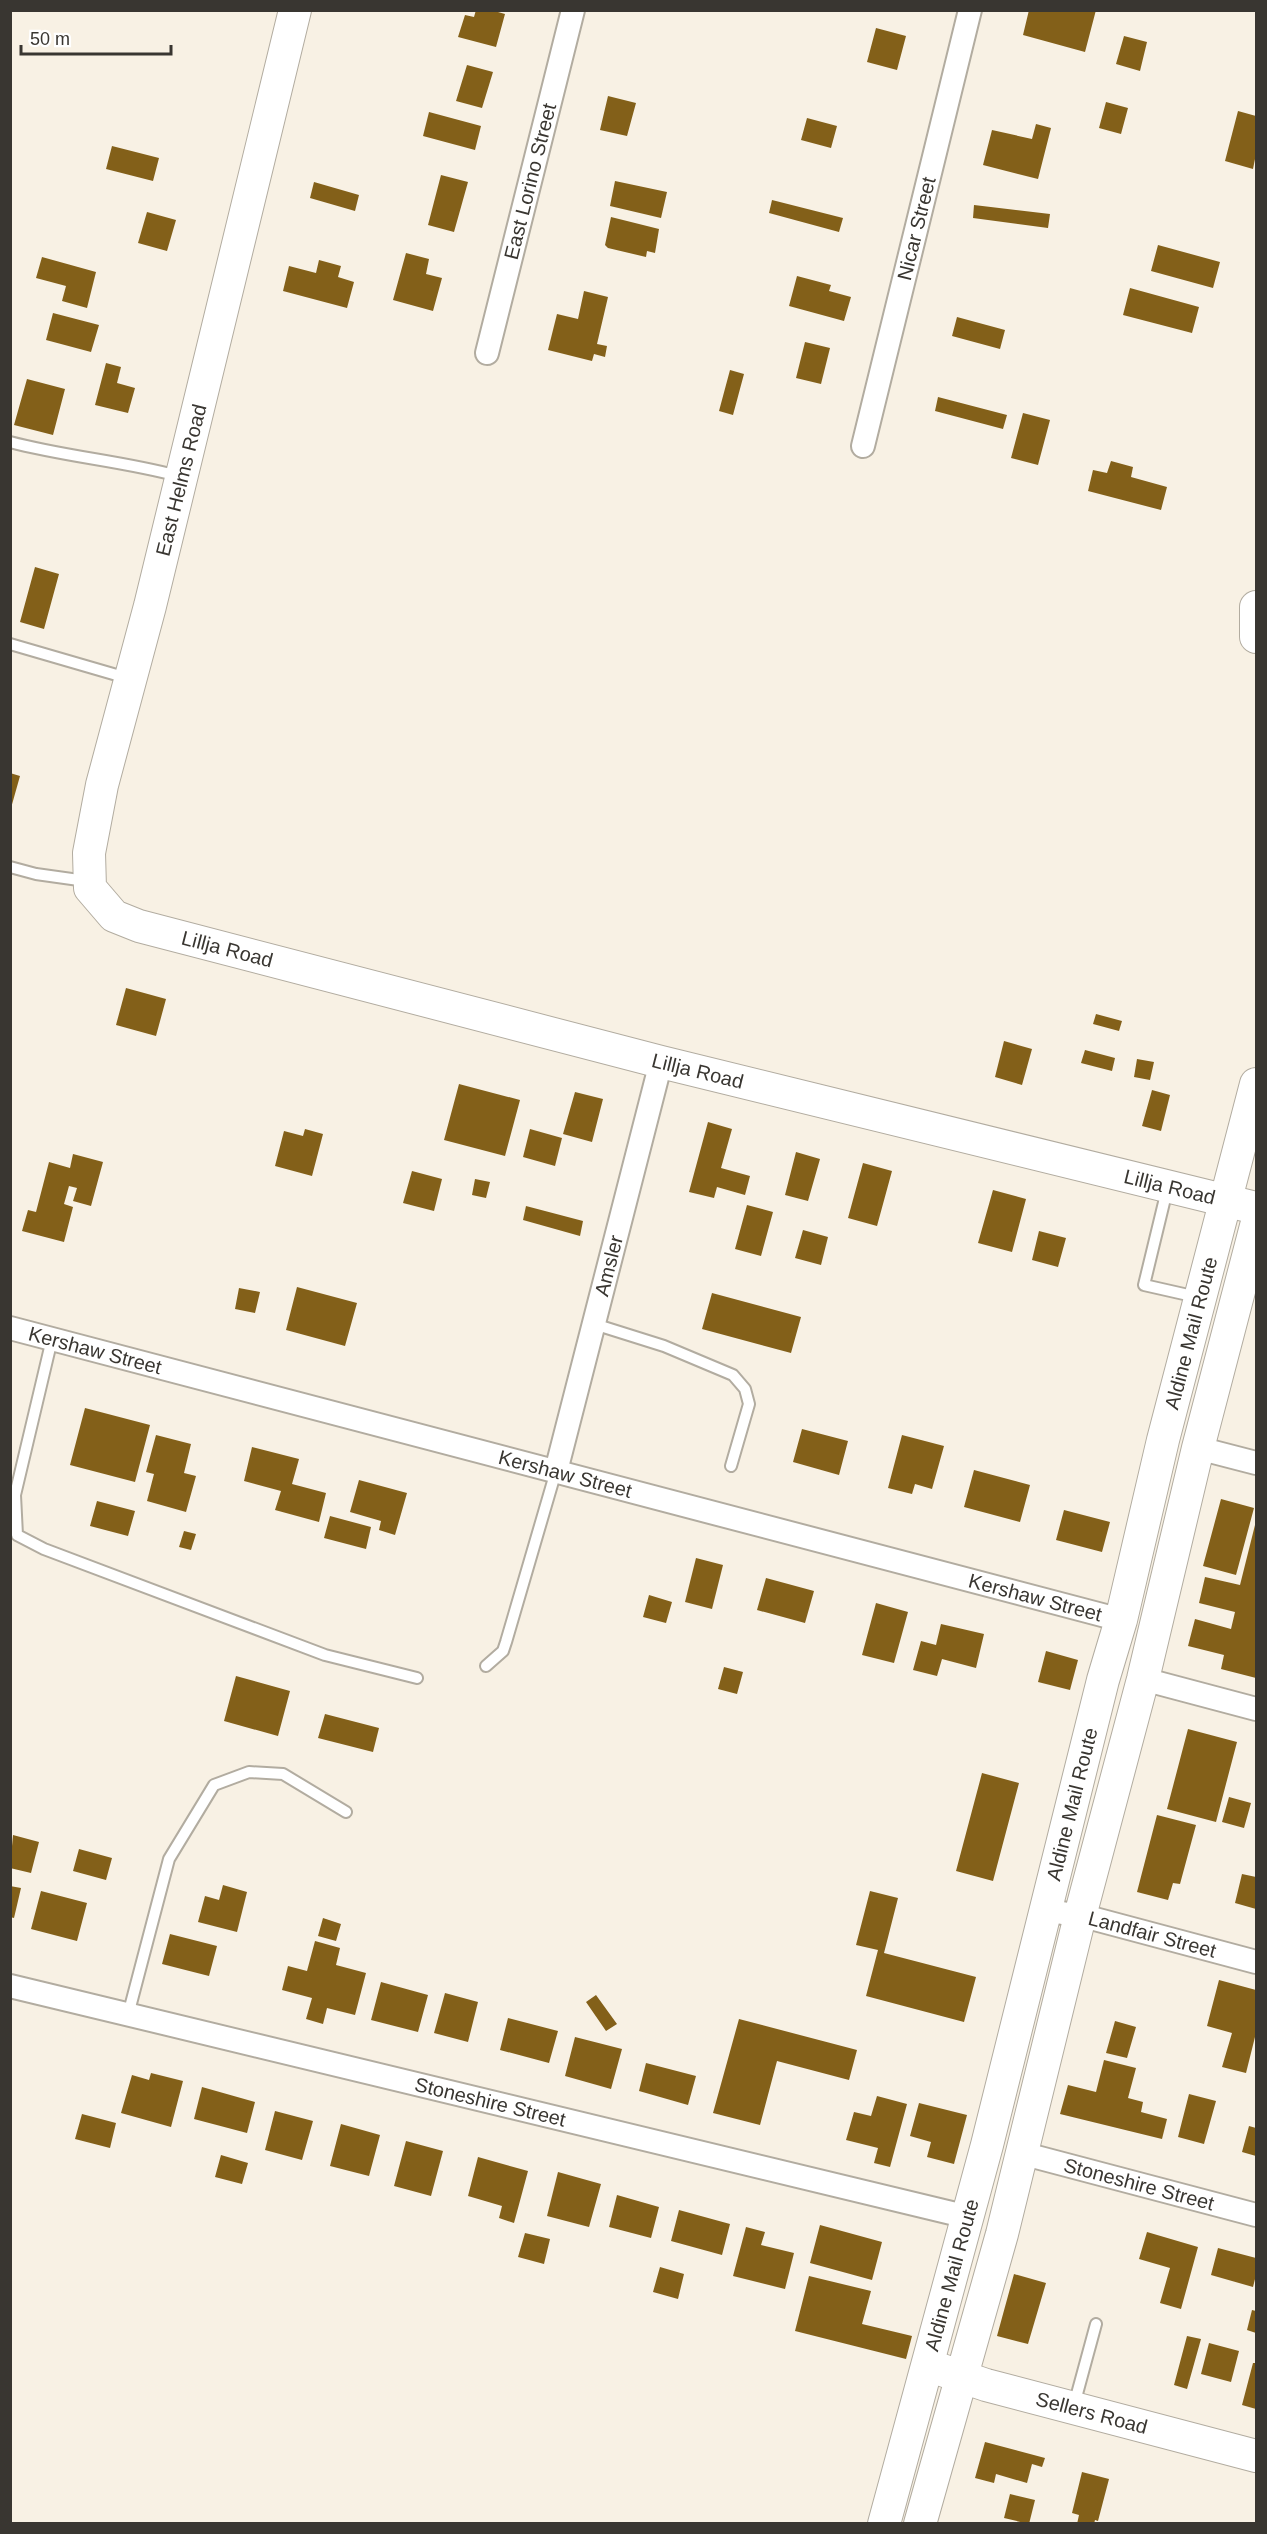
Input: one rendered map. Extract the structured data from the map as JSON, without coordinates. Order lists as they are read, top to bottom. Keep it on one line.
{"streets":{"main road":["East Helms Road","Lillja Road","Aldine Mail Route","Sellers Road"],"street":["East Lorino Street","Nicar Street","Amsler","Kershaw Street","Landfair Street","Stoneshire Street"]},"crossings":[["East Helms Road","Lillja Road"],["Lillja Road","Amsler"],["Lillja Road","Aldine Mail Route"],["Amsler","Kershaw Street"],["Aldine Mail Route","Kershaw Street"],["Aldine Mail Route","Landfair Street"],["Aldine Mail Route","Stoneshire Street"],["Aldine Mail Route","Sellers Road"]],"scale_bar":"50 m"}
